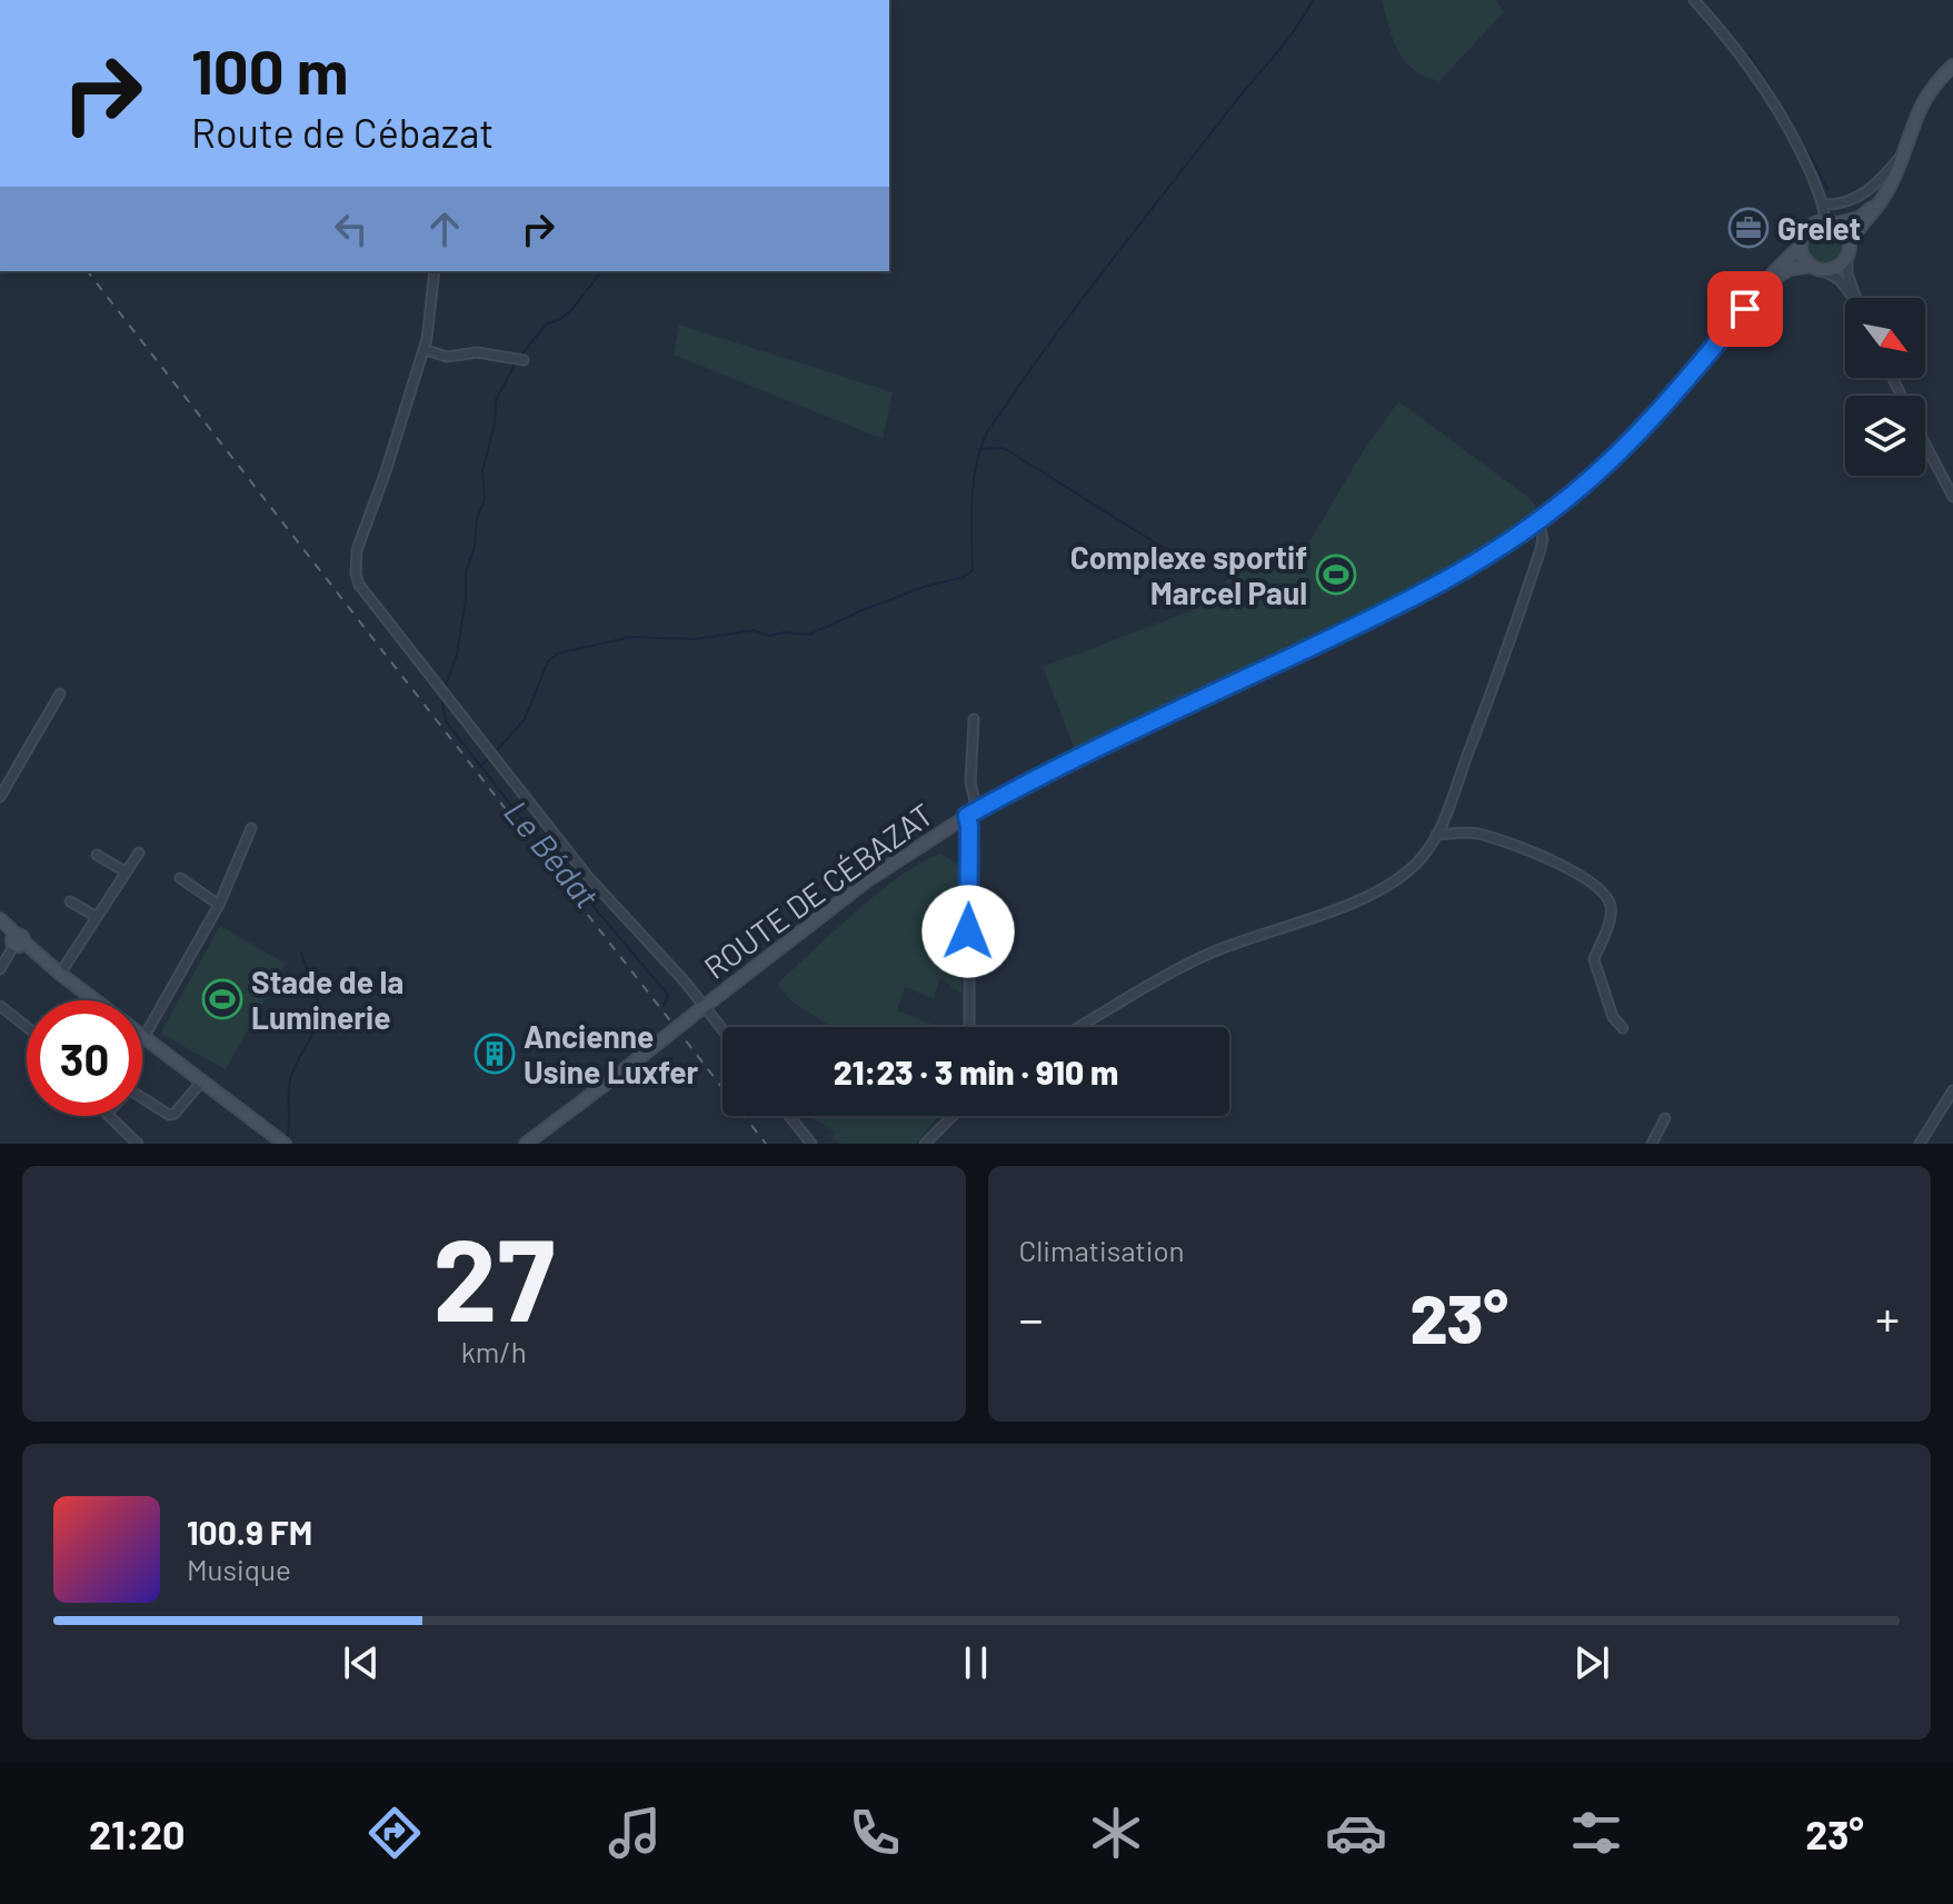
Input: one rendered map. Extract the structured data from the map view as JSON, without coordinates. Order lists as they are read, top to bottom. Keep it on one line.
{"streets":{"main road":["ROUTE DE CÉBAZAT"]},"water":["Le Bédat"],"places":{"office":["Grelet"],"sports":["Complexe sportif Marcel Paul","Stade de la Luminerie"],"building":["Ancienne Usine Luxfer"]},"north":"bottom right","page":{"turn":["100 m","Route de Cébazat"],"limit":"30","trip":"21:23 · 3 min · 910 m","tile":[["27","km/h"],"Climatisation"],"heat":["−","23°","+"],"song":["100.9 FM","Musique"],"tabs":["21:20","23°"]}}
